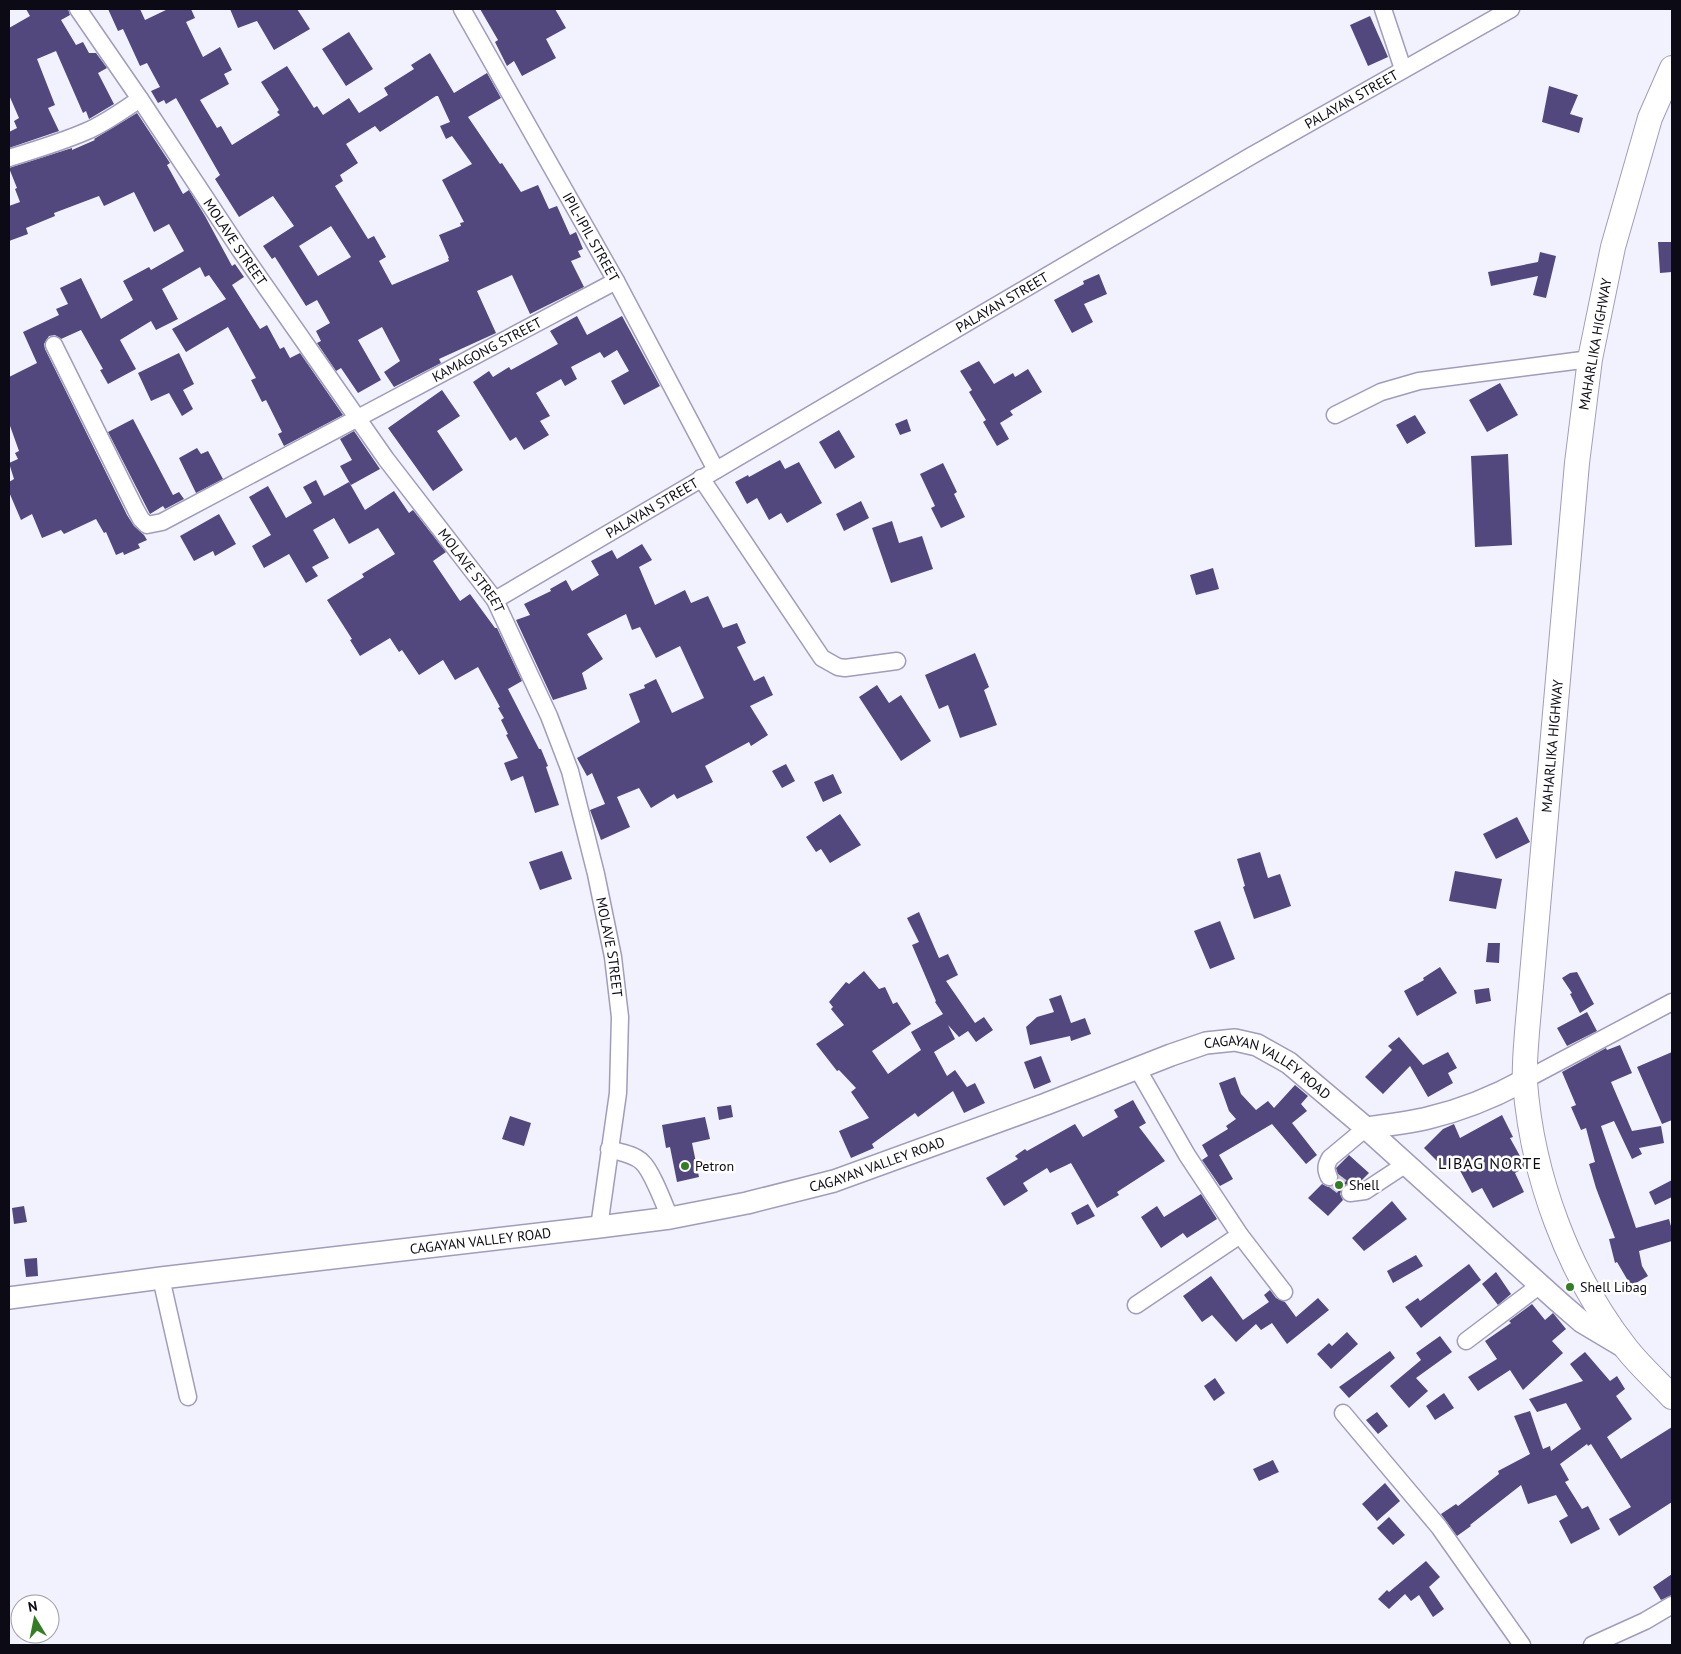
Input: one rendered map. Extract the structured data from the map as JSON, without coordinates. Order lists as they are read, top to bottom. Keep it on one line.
{"streets":{"highway":["MAHARLIKA HIGHWAY"],"main road":["CAGAYAN VALLEY ROAD"],"street":["PALAYAN STREET","IPIL-IPIL STREET","MOLAVE STREET","KAMAGONG STREET"]},"crossings":[["PALAYAN STREET","IPIL-IPIL STREET"],["PALAYAN STREET","MOLAVE STREET"],["IPIL-IPIL STREET","KAMAGONG STREET"],["MOLAVE STREET","KAMAGONG STREET"],["MOLAVE STREET","CAGAYAN VALLEY ROAD"],["MAHARLIKA HIGHWAY","CAGAYAN VALLEY ROAD"]],"districts":["LIBAG NORTE"],"places":["Petron","Shell","Shell Libag"],"north":"top"}
